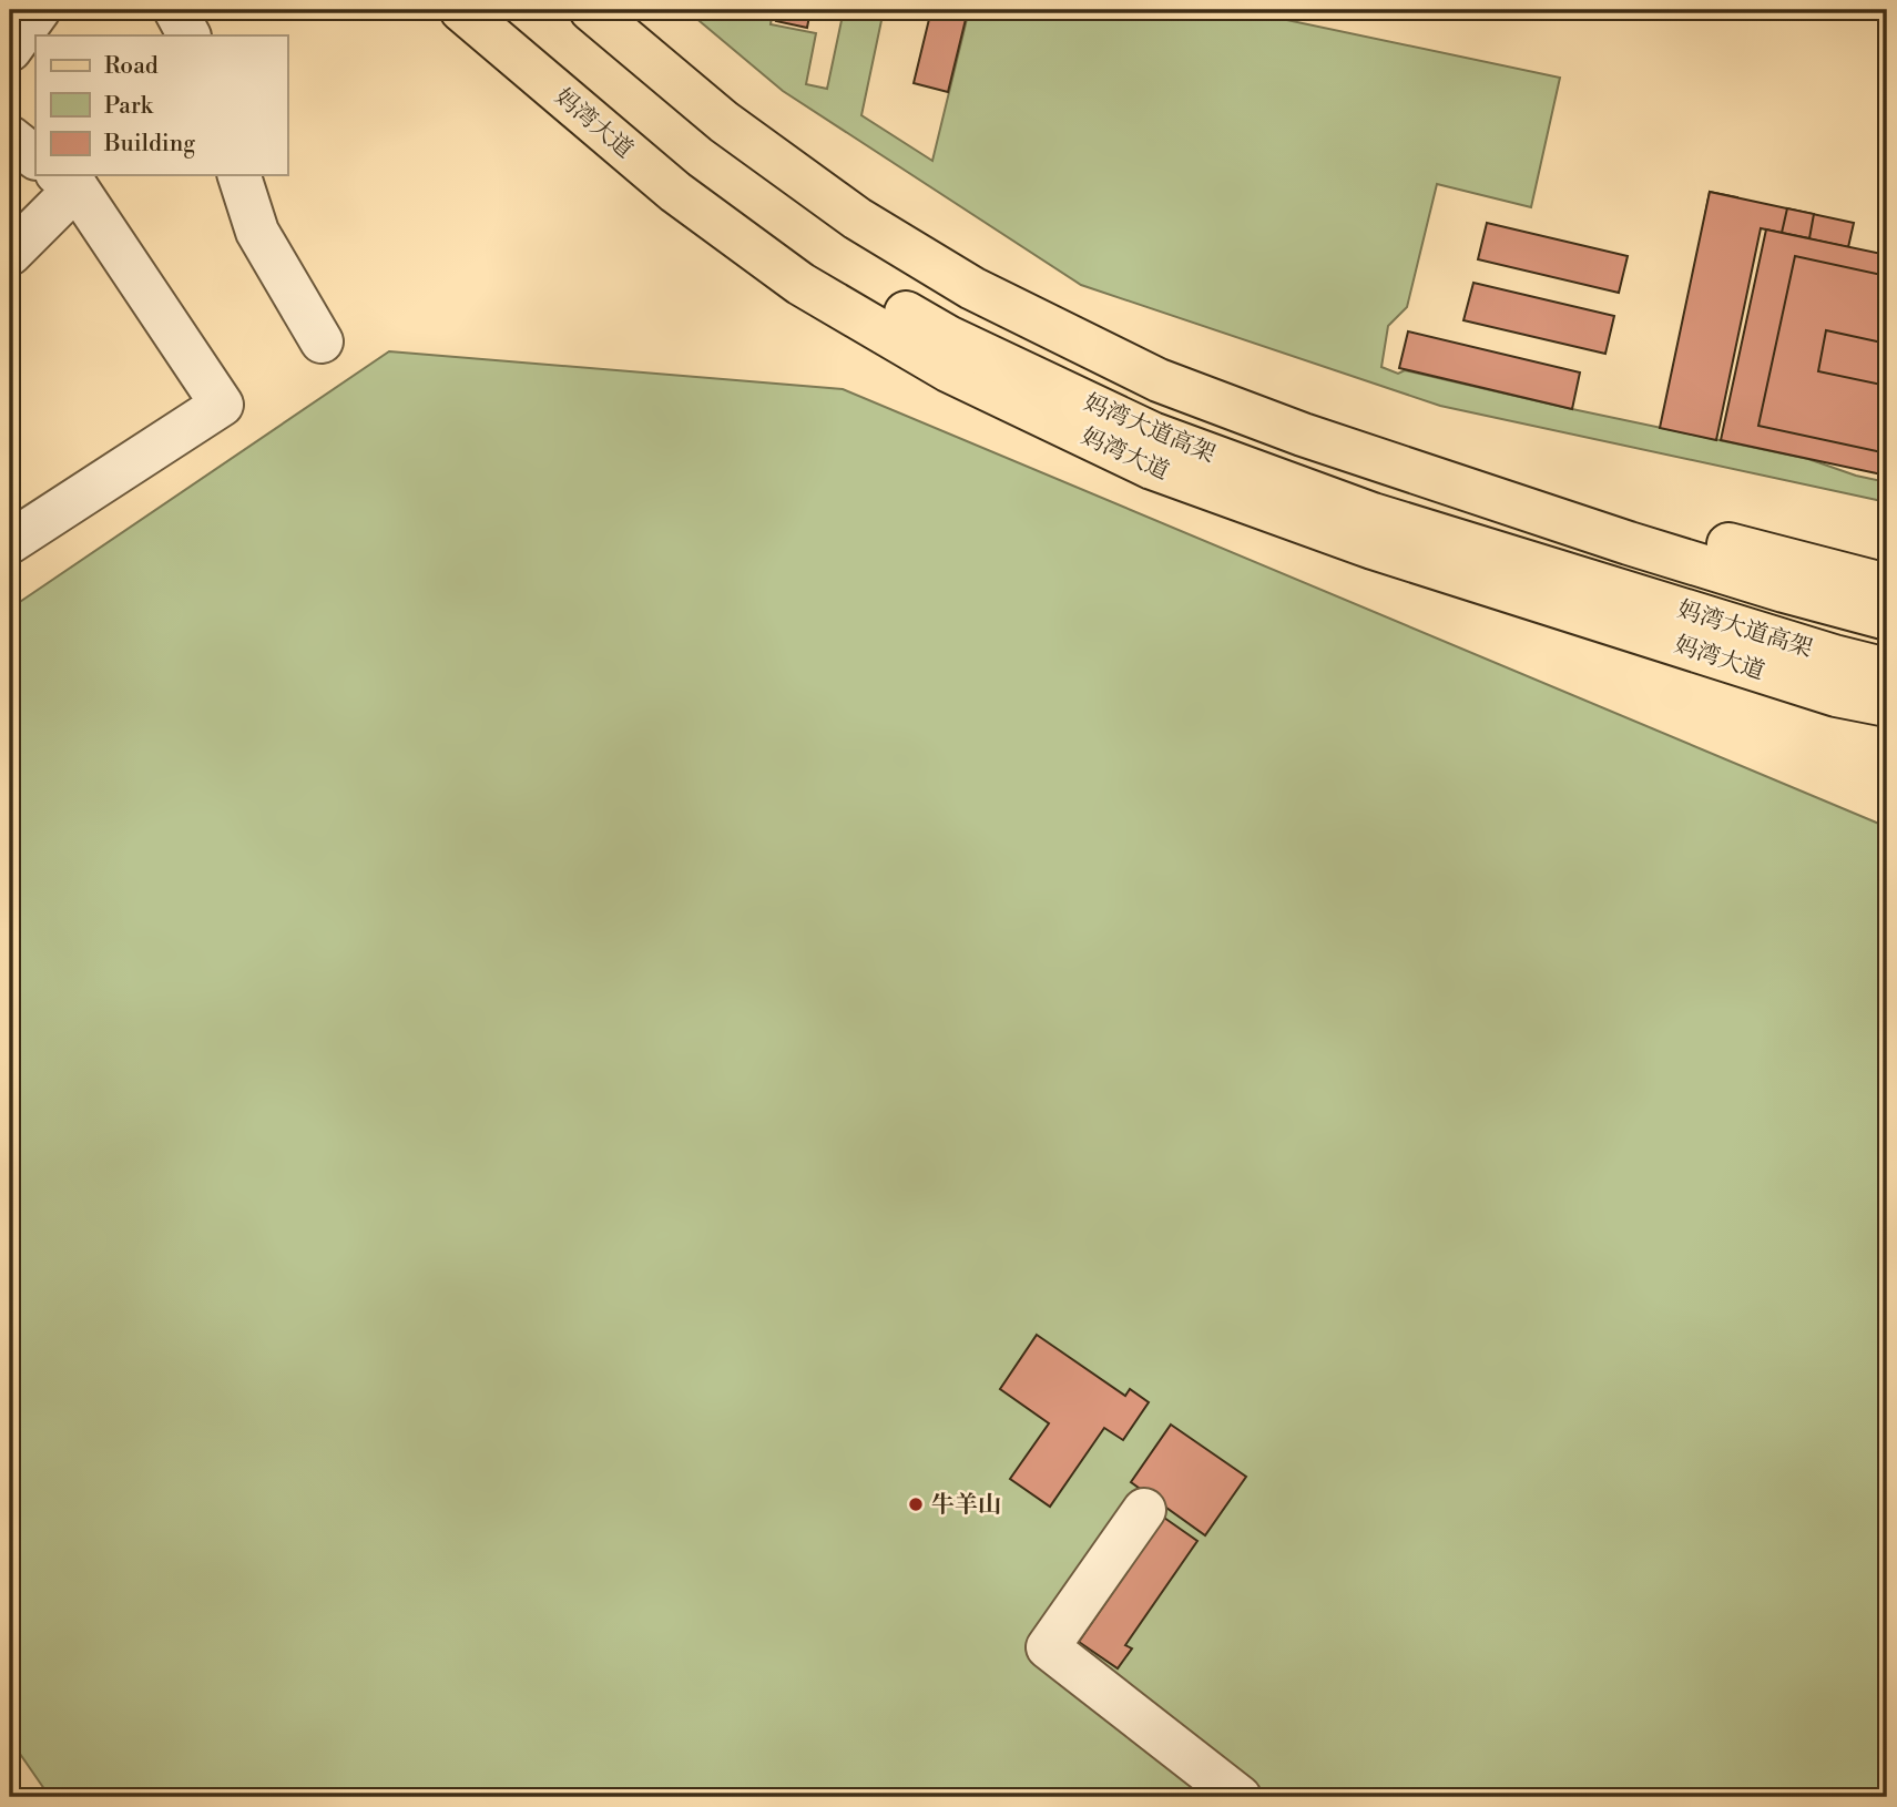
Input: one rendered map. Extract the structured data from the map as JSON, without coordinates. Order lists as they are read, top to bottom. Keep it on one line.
{"streets":{"main road":["妈湾大道","妈湾大道高架"]},"places":["牛羊山"],"legend":["Road","Park","Building"]}
